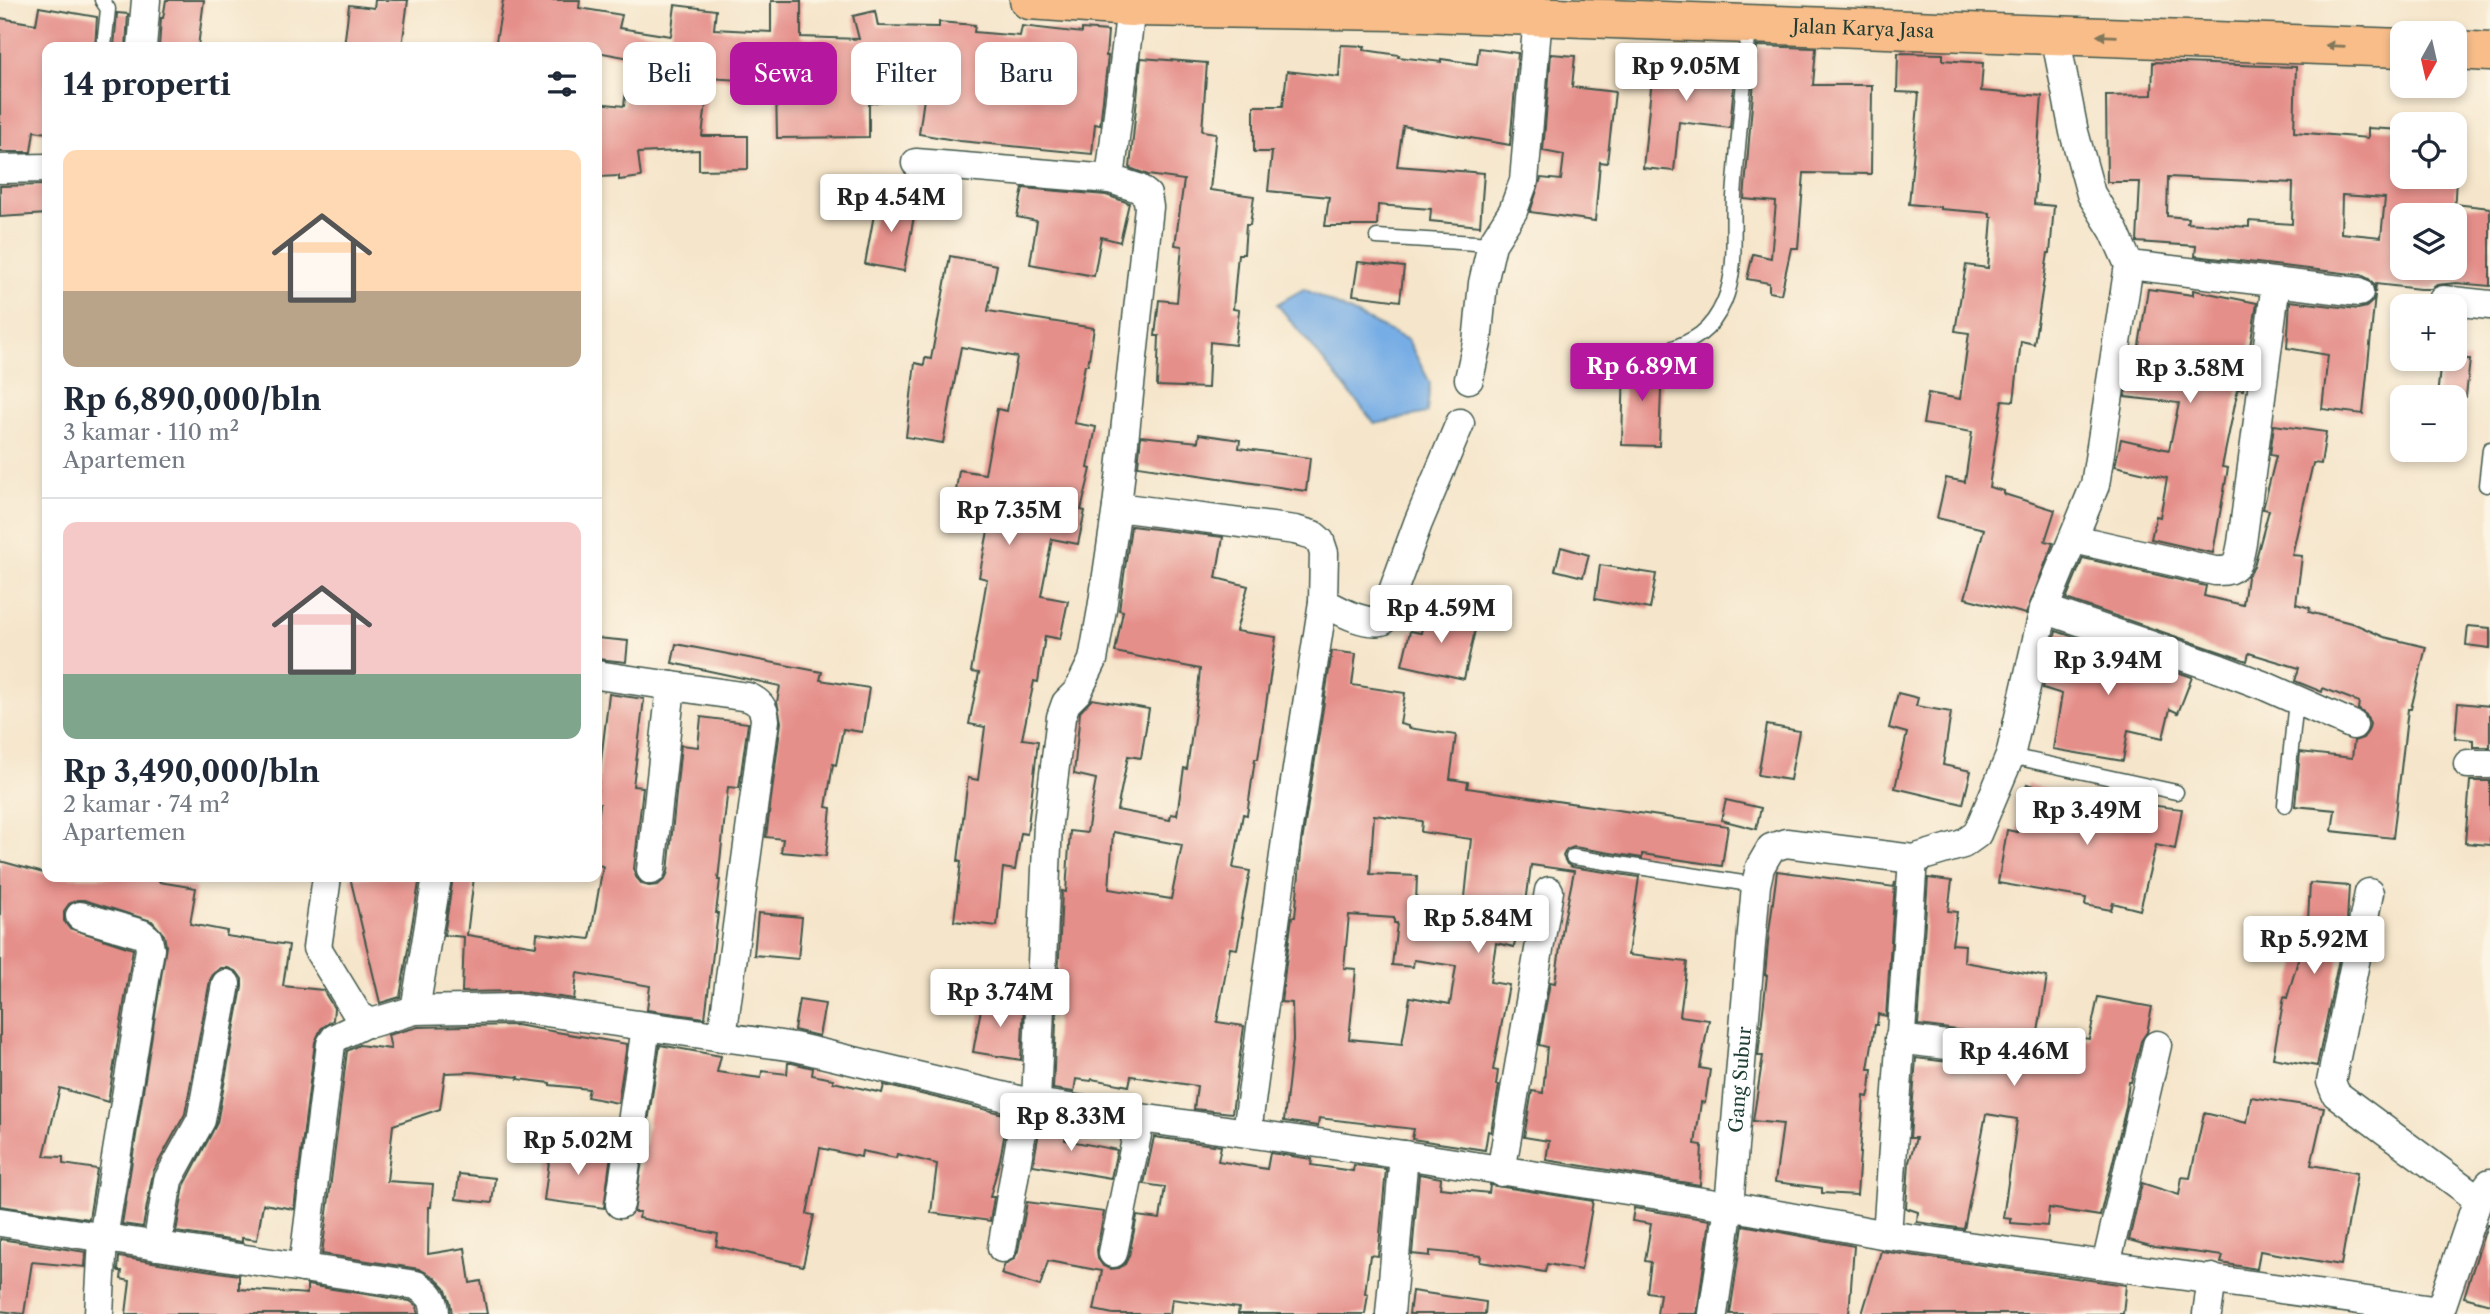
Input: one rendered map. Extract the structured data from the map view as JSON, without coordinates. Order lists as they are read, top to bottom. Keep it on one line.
{"streets":{"highway":["Jalan Karya Jasa"],"street":["Gang Subur"]},"north":"bottom","page":{"map_buttons":["+","−"],"chip":["Beli","Sewa","Filter","Baru"],"heading":"14 properti","price":["Rp 9.05M","Rp 4.54M","Rp 6.89M","Rp 3.58M","Rp 7.35M","Rp 4.59M","Rp 3.94M","Rp 3.49M","Rp 5.84M","Rp 5.92M","Rp 3.74M","Rp 4.46M","Rp 8.33M","Rp 5.02M"],"list":[{"name":"Rp 6,890,000/bln","note":"3 kamar · 110 m² · Apartemen"},{"name":"Rp 3,490,000/bln","note":"2 kamar · 74 m² · Apartemen"}]}}
